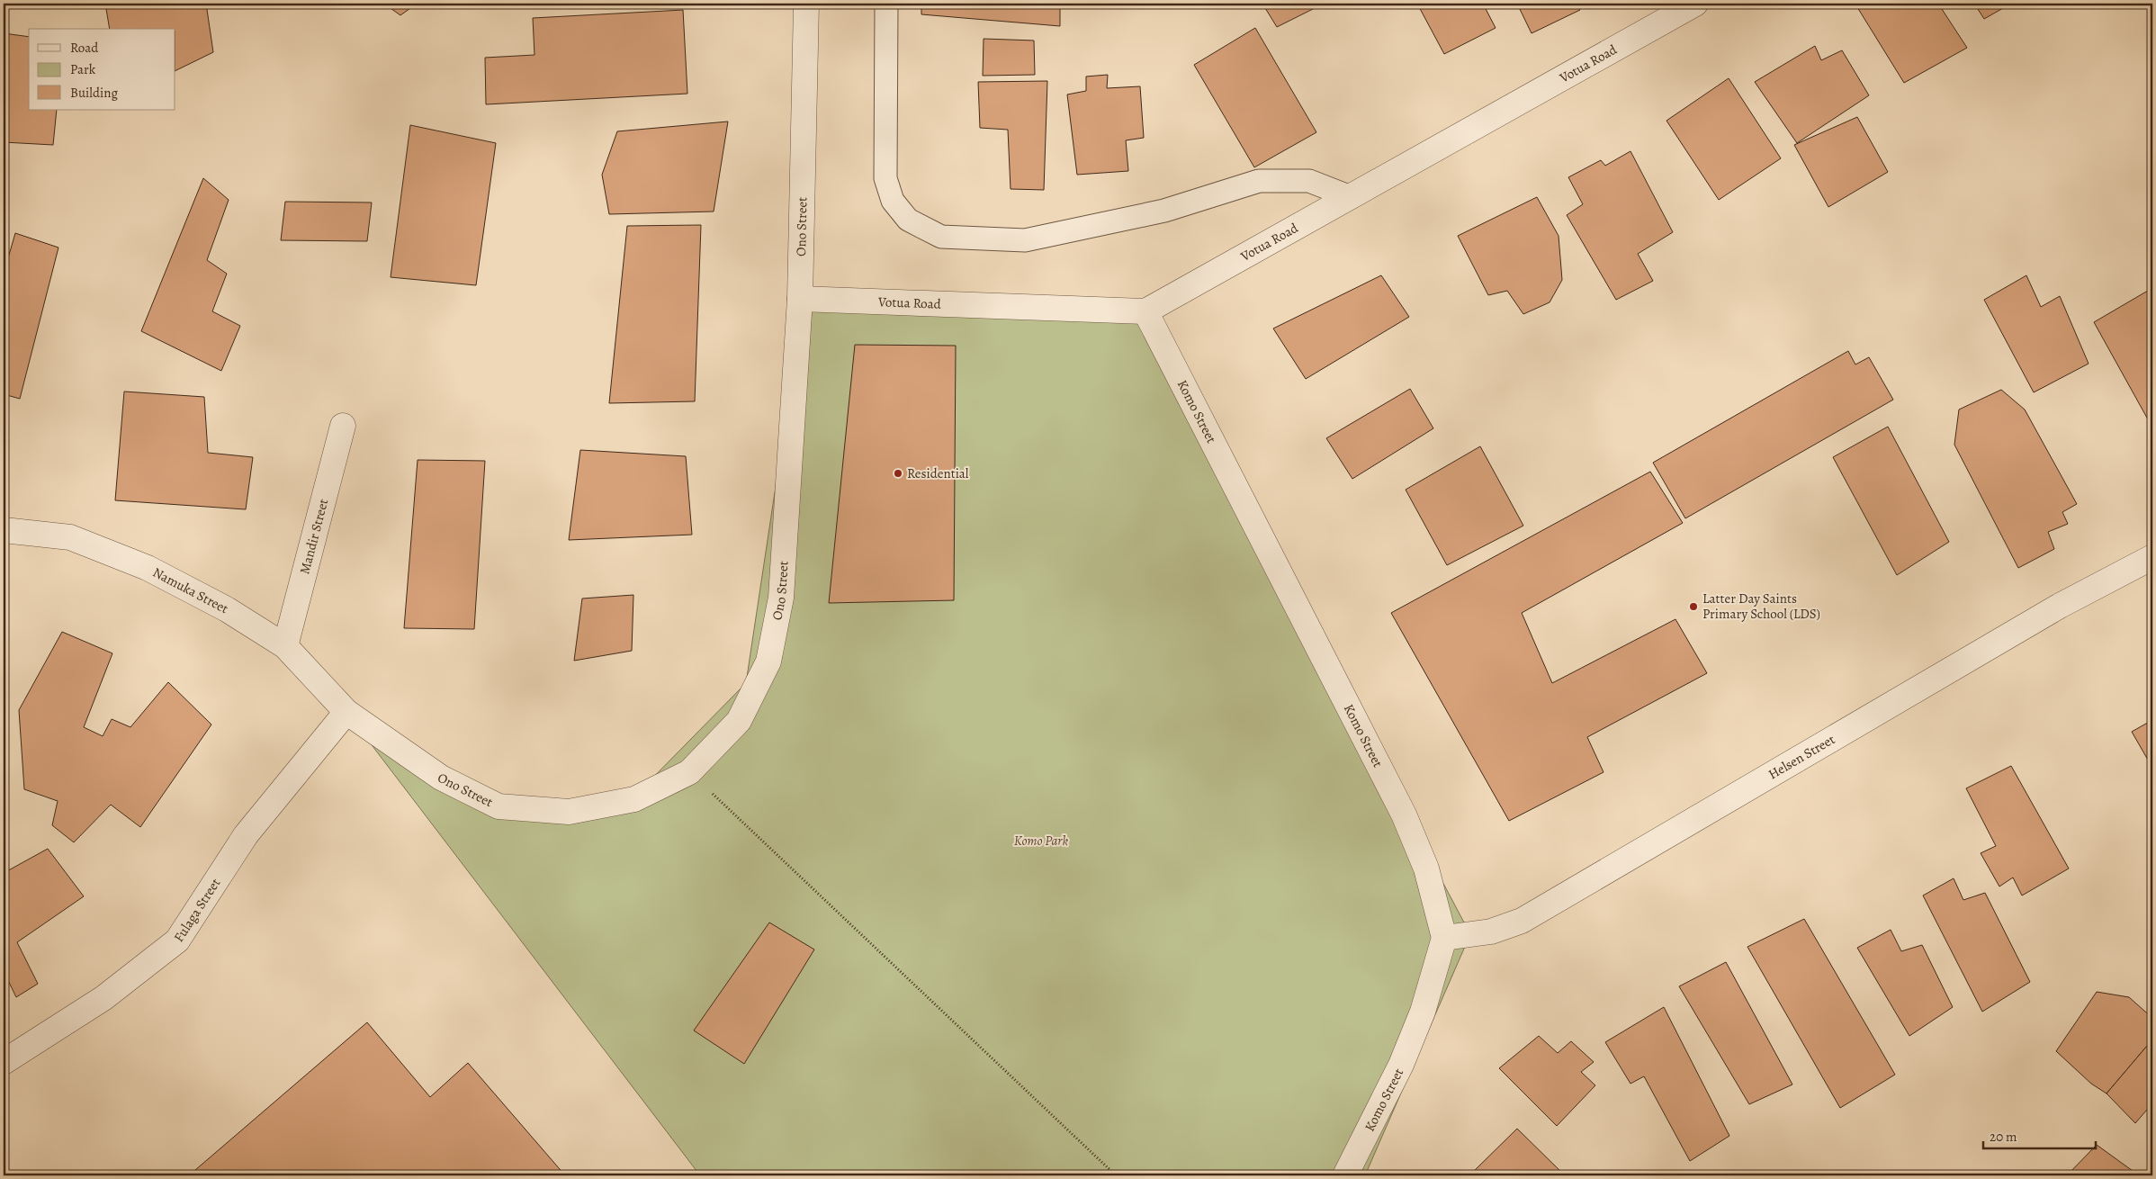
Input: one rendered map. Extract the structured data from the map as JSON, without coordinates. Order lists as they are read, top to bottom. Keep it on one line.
{"streets":{"street":["Votua Road","Ono Street","Komo Street","Mandir Street","Namuka Street","Helsen Street","Fulaga Street"]},"crossings":[["Votua Road","Ono Street"],["Votua Road","Komo Street"],["Ono Street","Namuka Street"],["Ono Street","Fulaga Street"],["Komo Street","Helsen Street"],["Mandir Street","Namuka Street"],["Namuka Street","Fulaga Street"]],"parks":["Komo Park"],"places":["Residential","Latter Day Saints Primary School (LDS)"],"legend":["Road","Park","Building"],"scale_bar":"20 m"}
